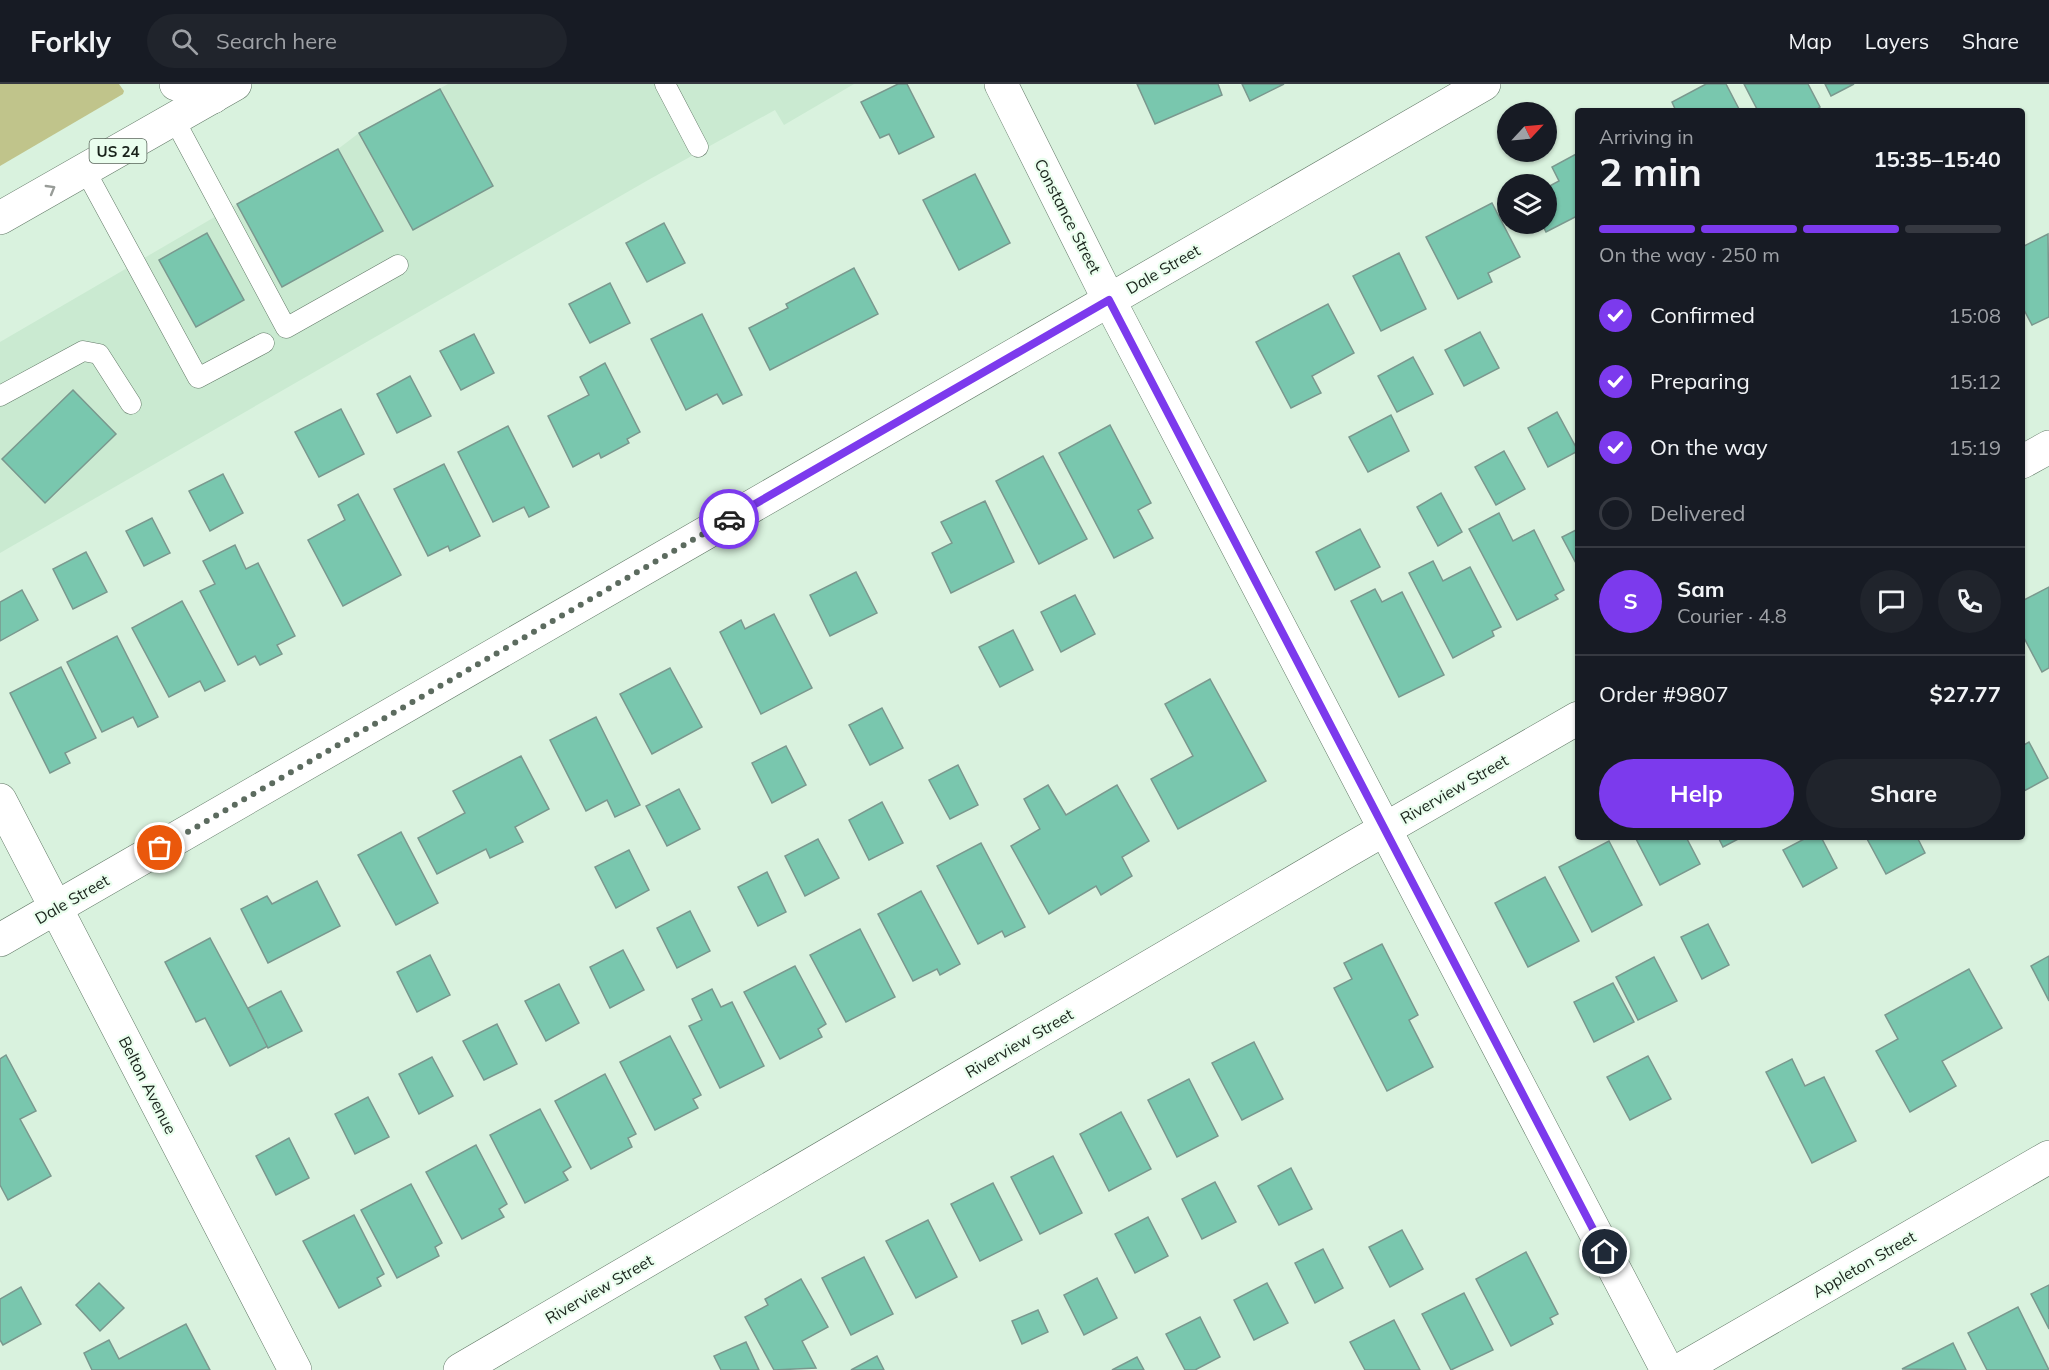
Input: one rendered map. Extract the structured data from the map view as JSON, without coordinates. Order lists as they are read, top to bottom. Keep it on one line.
{"streets":{"street":["US 24","Constance Street","Dale Street","Riverview Street","Belton Avenue","Appleton Street"]},"crossings":[["Constance Street","Dale Street"],["Constance Street","Riverview Street"],["Dale Street","Belton Avenue"]],"north":"top right","page":{"header":"Forkly","search":"Search here","nav":["Map","Layers","Share"],"heading":["2 min","Arriving in","15:35–15:40"],"panel":["Sam","Courier · 4.8","Order #9807","$27.77"],"bar":"On the way · 250 m","list":[["Confirmed","15:08"],["Preparing","15:12"],["On the way","15:19"],"Delivered"],"round":"S","buttons":["Help","Share"]}}
